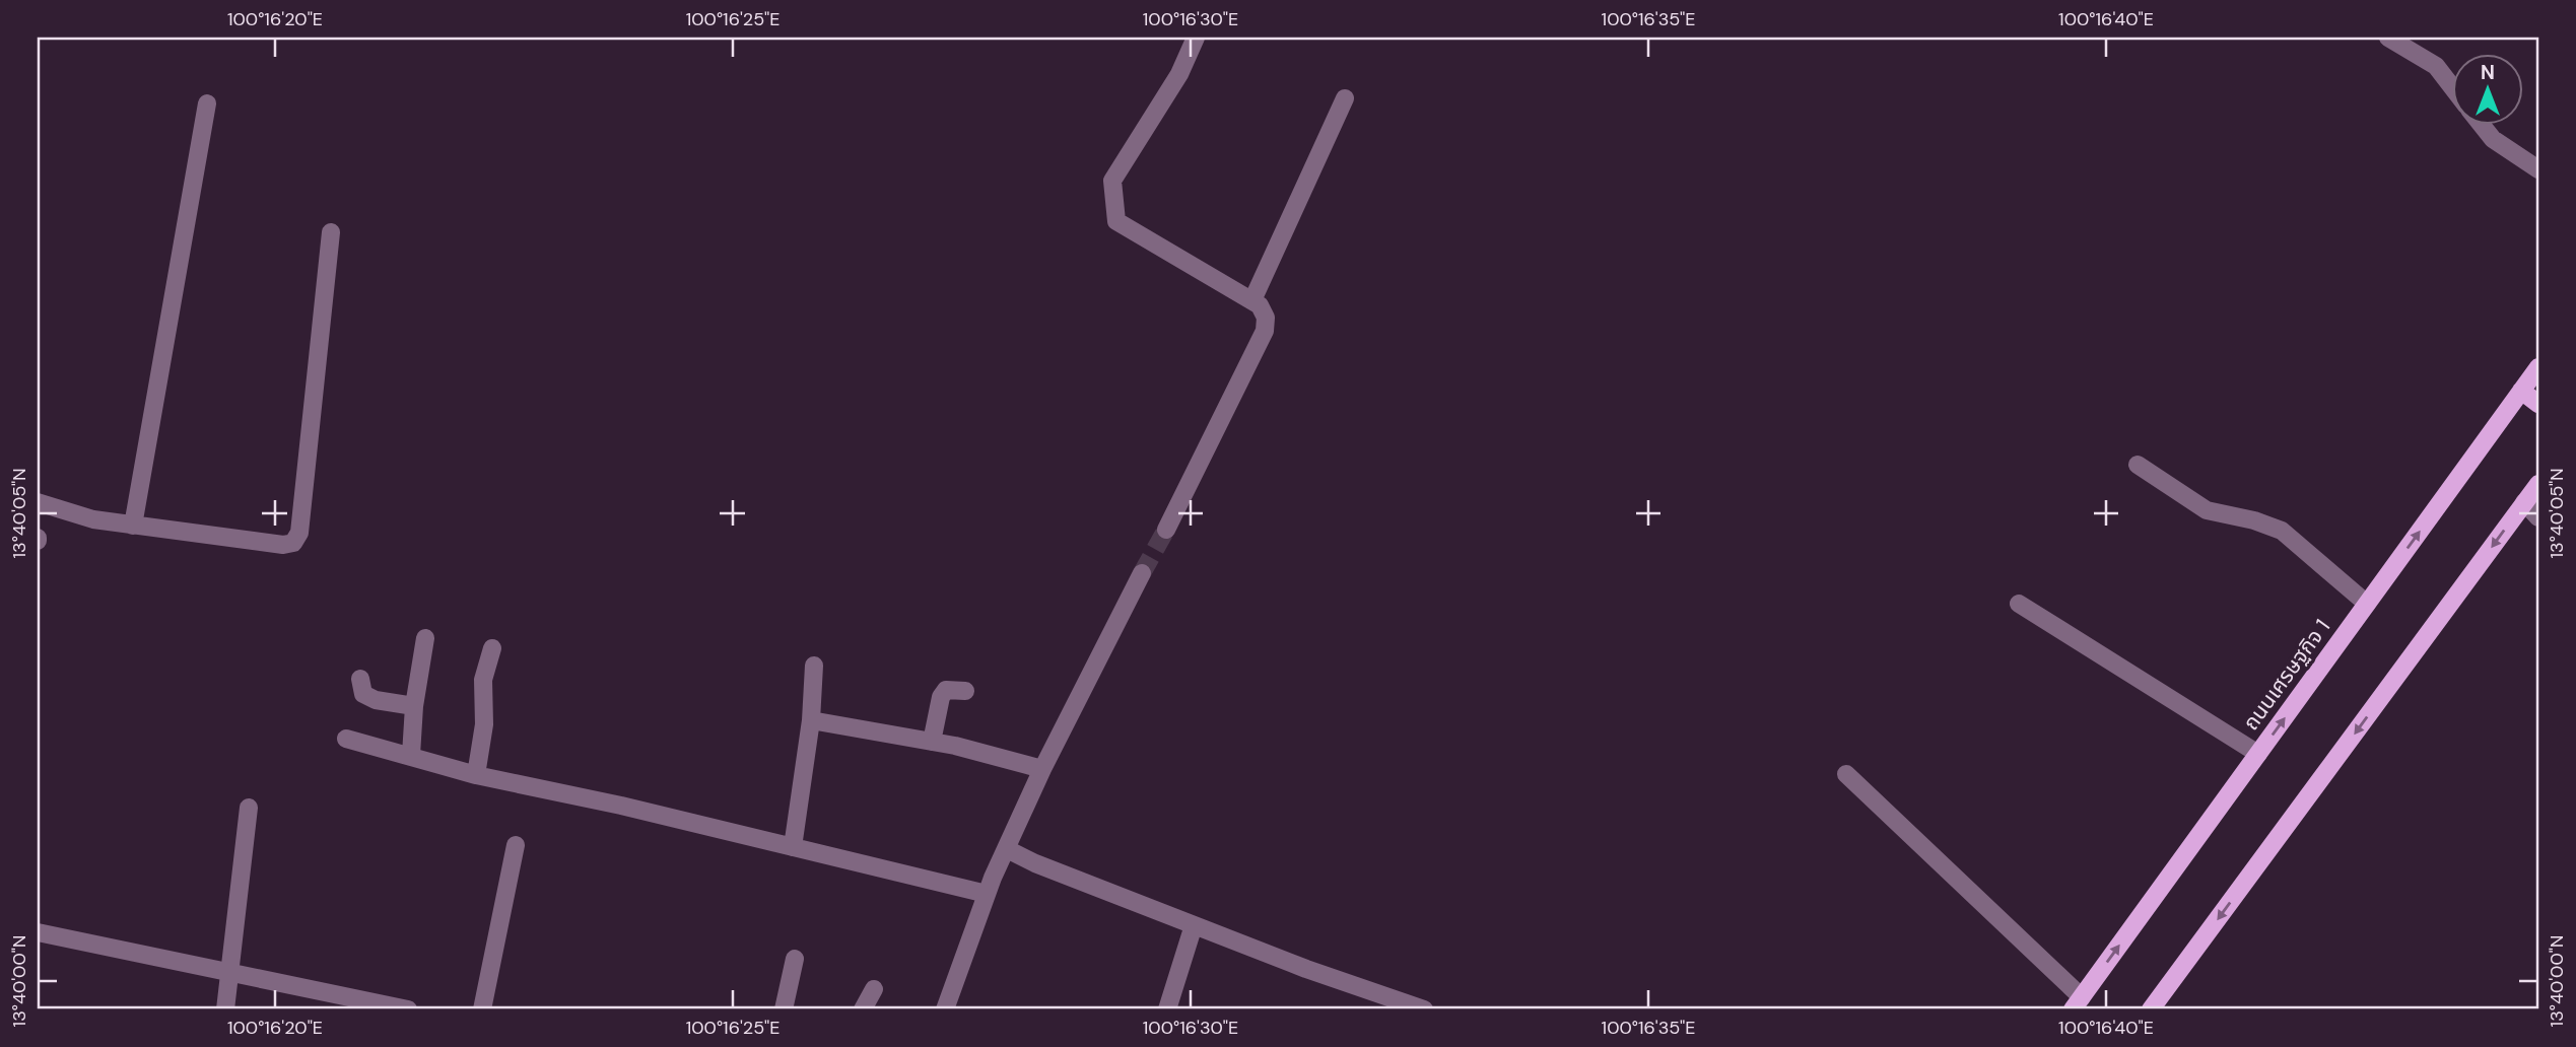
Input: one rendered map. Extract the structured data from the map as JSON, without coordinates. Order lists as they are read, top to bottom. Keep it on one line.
{"streets":{"main road":["ถนนเศรษฐกิจ 1"]},"north":"top","coordinates":["100°16'20\"E","100°16'25\"E","100°16'30\"E","100°16'35\"E","100°16'40\"E","13°40'05\"N","13°40'00\"N"]}
